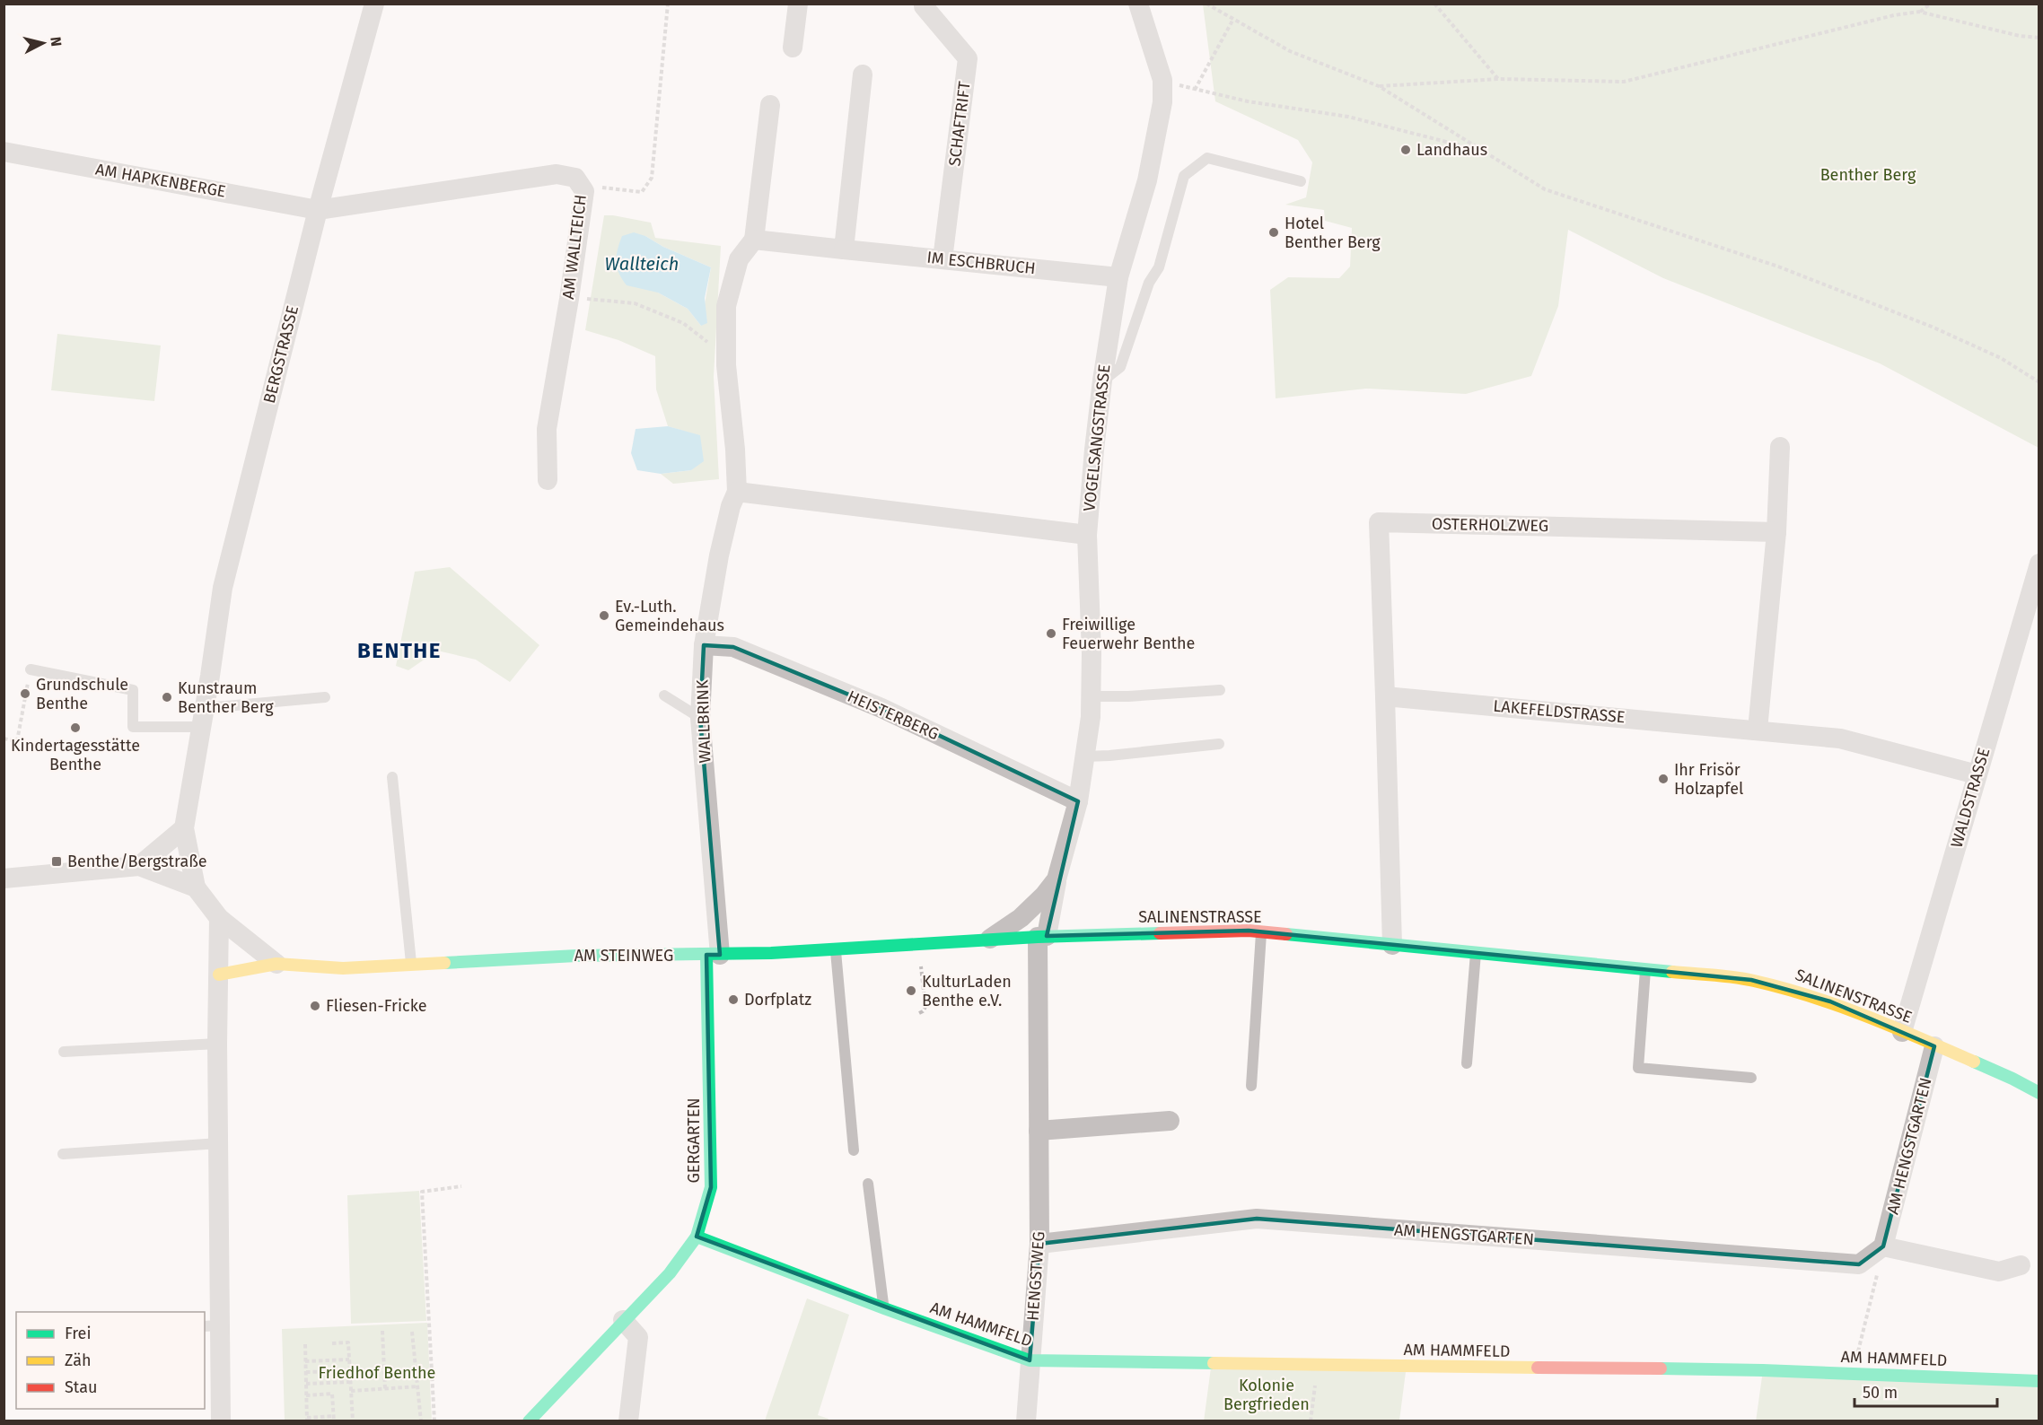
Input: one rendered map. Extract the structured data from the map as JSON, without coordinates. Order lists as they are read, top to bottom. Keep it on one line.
{"streets":{"street":["SCHAFTRIFT","AM HAPKENBERGE","AM WALLTEICH","IM ESCHBRUCH","BERGSTRASSE","VOGELSANGSTRASSE","OSTERHOLZWEG","LAKEFELDSTRASSE","HEISTERBERG","WALLBRINK","WALDSTRASSE","SALINENSTRASSE","AM STEINWEG","GERGARTEN","AM HENGSTGARTEN","HENGSTWEG","AM HAMMFELD"]},"crossings":[["SCHAFTRIFT","IM ESCHBRUCH"],["AM HAPKENBERGE","AM WALLTEICH"],["AM HAPKENBERGE","BERGSTRASSE"],["AM WALLTEICH","BERGSTRASSE"],["IM ESCHBRUCH","VOGELSANGSTRASSE"],["IM ESCHBRUCH","WALLBRINK"],["VOGELSANGSTRASSE","HEISTERBERG"],["VOGELSANGSTRASSE","SALINENSTRASSE"],["VOGELSANGSTRASSE","AM STEINWEG"],["VOGELSANGSTRASSE","HENGSTWEG"],["OSTERHOLZWEG","LAKEFELDSTRASSE"],["LAKEFELDSTRASSE","WALDSTRASSE"],["HEISTERBERG","WALLBRINK"],["WALLBRINK","AM STEINWEG"],["WALLBRINK","GERGARTEN"],["WALDSTRASSE","SALINENSTRASSE"],["SALINENSTRASSE","AM STEINWEG"],["SALINENSTRASSE","AM HENGSTGARTEN"],["SALINENSTRASSE","HENGSTWEG"],["AM STEINWEG","GERGARTEN"],["GERGARTEN","AM HAMMFELD"],["AM HENGSTGARTEN","HENGSTWEG"],["HENGSTWEG","AM HAMMFELD"]],"districts":["BENTHE"],"water":["Wallteich"],"parks":["Benther Berg","Friedhof Benthe","Kolonie Bergfrieden"],"places":{"other":["Landhaus","Hotel Benther Berg","Ev.-Luth. Gemeindehaus","Freiwillige Feuerwehr Benthe","Grundschule Benthe","Kunstraum Benther Berg","Kindertagesstätte Benthe","Ihr Frisör Holzapfel","KulturLaden Benthe e.V.","Dorfplatz","Fliesen-Fricke"],"transit":["Benthe/Bergstraße"]},"legend":["Frei","Zäh","Stau"],"scale_bar":"50 m","north":"right"}
